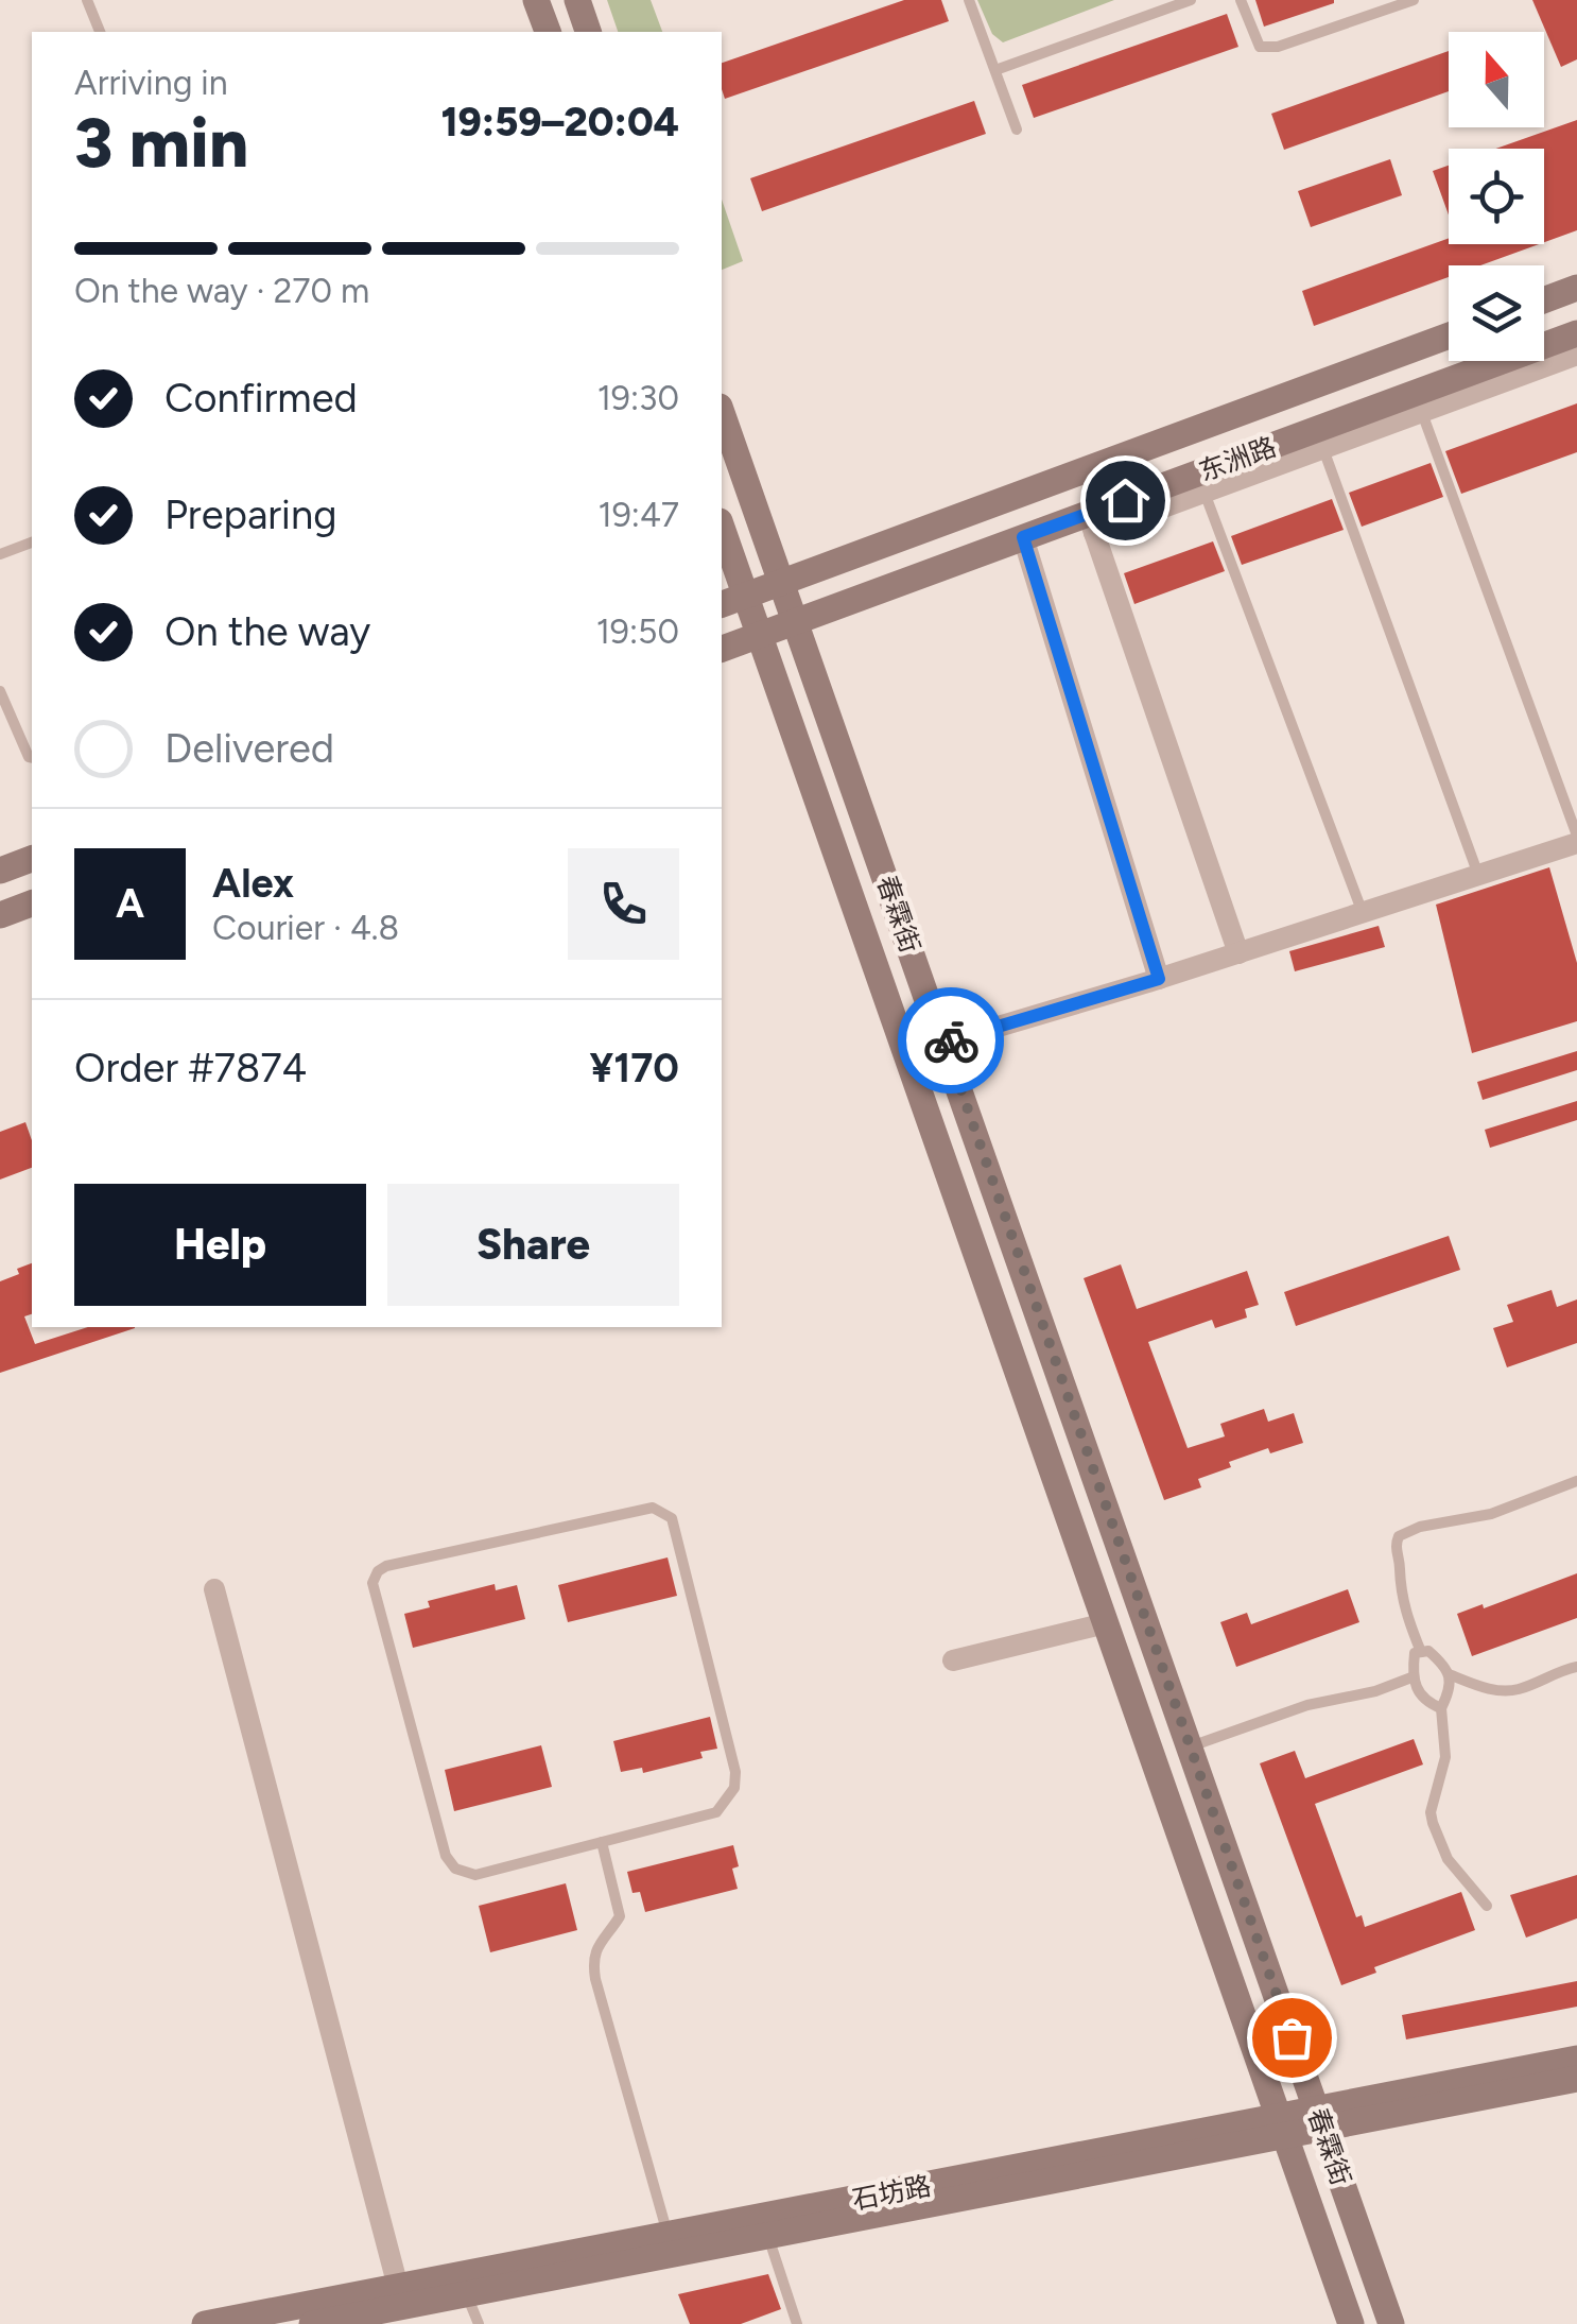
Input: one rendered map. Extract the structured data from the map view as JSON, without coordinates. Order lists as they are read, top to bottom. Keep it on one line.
{"streets":{"street":["东洲路","春霖街","石坊路"]},"crossings":[["东洲路","春霖街"],["春霖街","石坊路"]],"north":"top","page":{"heading":["3 min","Arriving in","19:59–20:04"],"panel":["Alex","Courier · 4.8","Order #7874","¥170"],"bar":"On the way · 270 m","list":[["Confirmed","19:30"],["Preparing","19:47"],["On the way","19:50"],"Delivered"],"round":"A","buttons":["Help","Share"]}}
